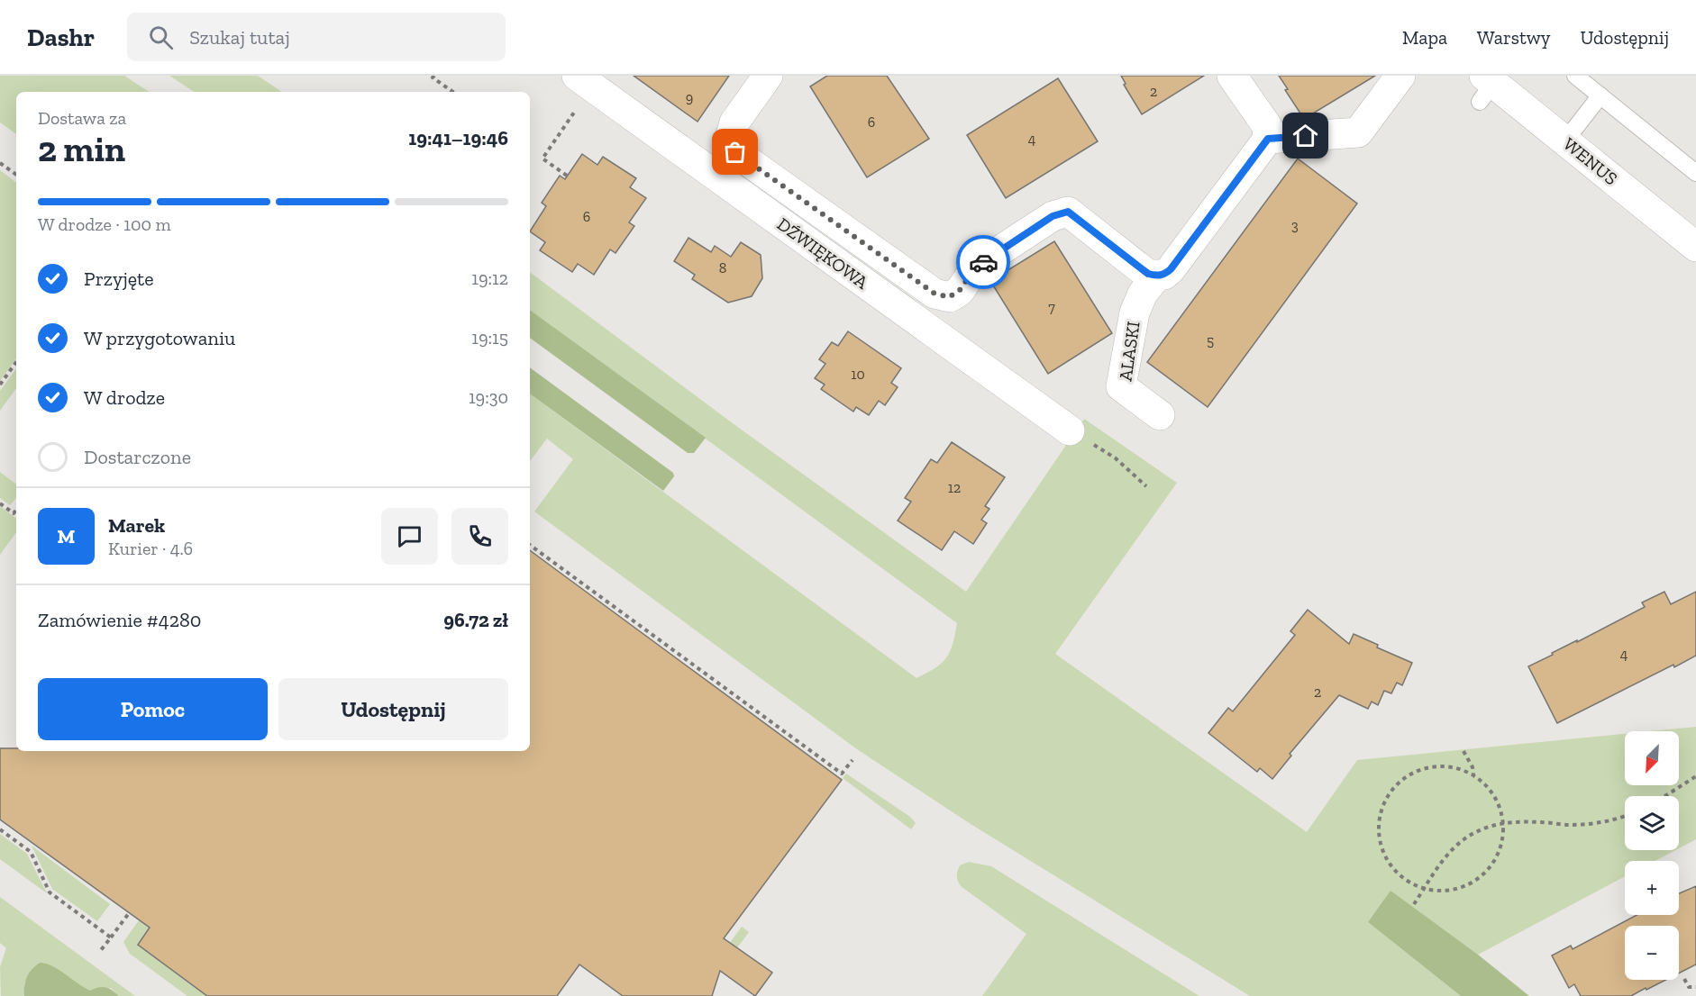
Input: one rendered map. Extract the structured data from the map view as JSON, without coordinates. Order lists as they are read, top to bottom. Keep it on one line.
{"streets":{"street":["WENUS","DŹWIĘKOWA","ALASKI"]},"house_numbers":["2","9","6","4","6","3","8","7","5","10","12","4","2"],"north":"bottom left","page":{"header":"Dashr","search":"Szukaj tutaj","nav":["Mapa","Warstwy","Udostępnij"],"heading":["2 min","Dostawa za","19:41–19:46"],"panel":["Marek","Kurier · 4.6","Zamówienie #4280","96.72 zł"],"bar":"W drodze · 100 m","list":[["Przyjęte","19:12"],["W przygotowaniu","19:15"],["W drodze","19:30"],"Dostarczone"],"round":"M","buttons":["Pomoc","Udostępnij"],"map_buttons":["+","−"]}}
